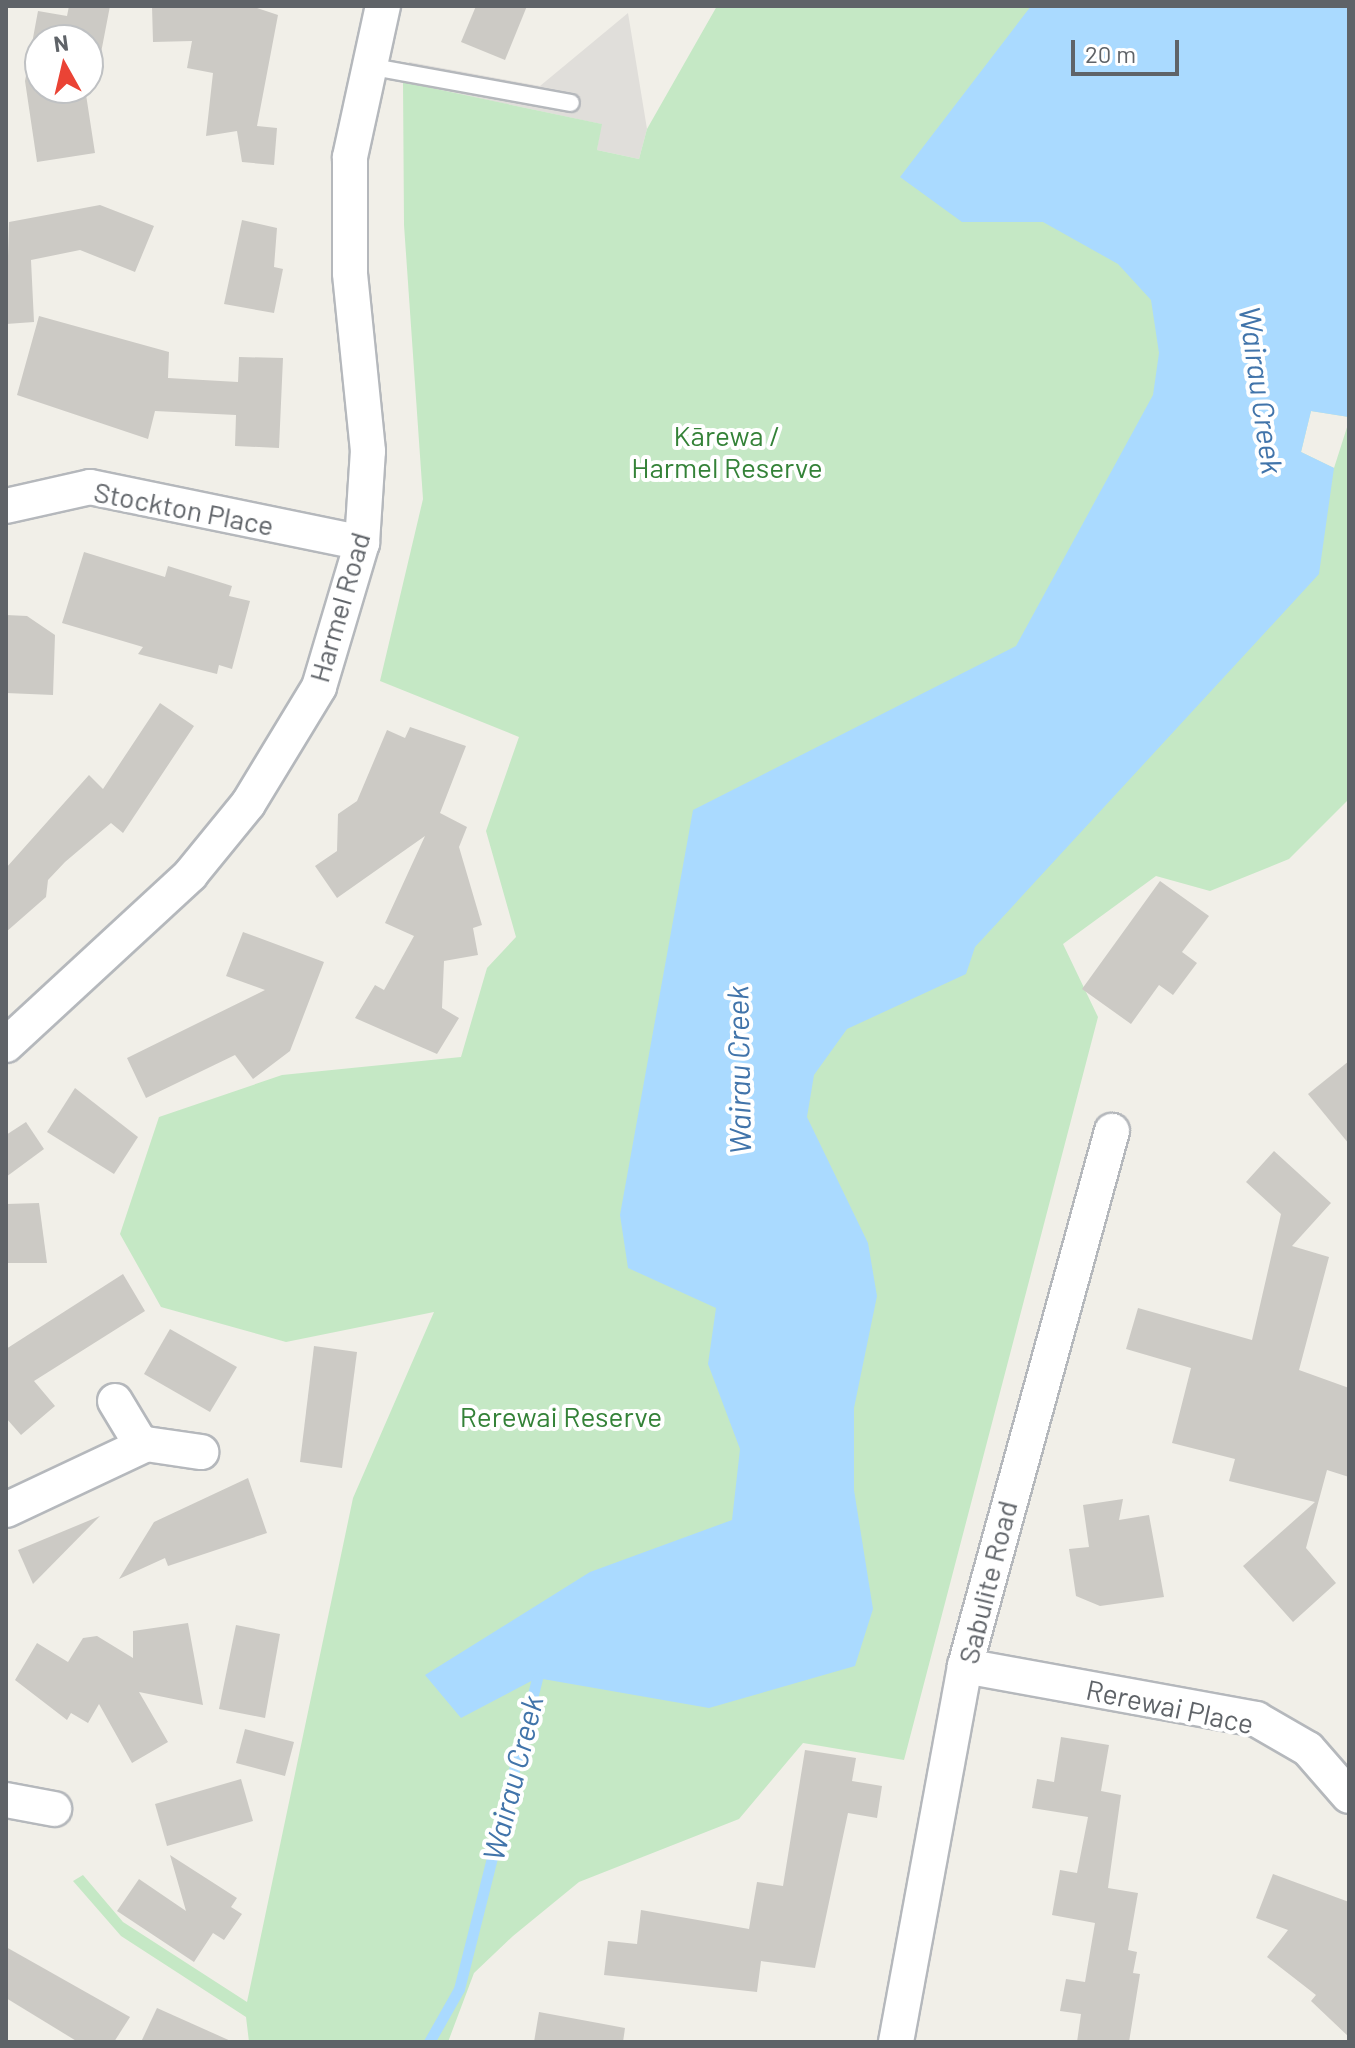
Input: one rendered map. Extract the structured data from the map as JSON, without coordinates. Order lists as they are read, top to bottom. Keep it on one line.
{"streets":{"street":["Stockton Place","Harmel Road","Sabulite Road","Rerewai Place"]},"crossings":[["Stockton Place","Harmel Road"],["Sabulite Road","Rerewai Place"]],"water":["Wairau Creek"],"parks":["Kārewa / Harmel Reserve","Rerewai Reserve"],"scale_bar":"20 m","north":"top"}
